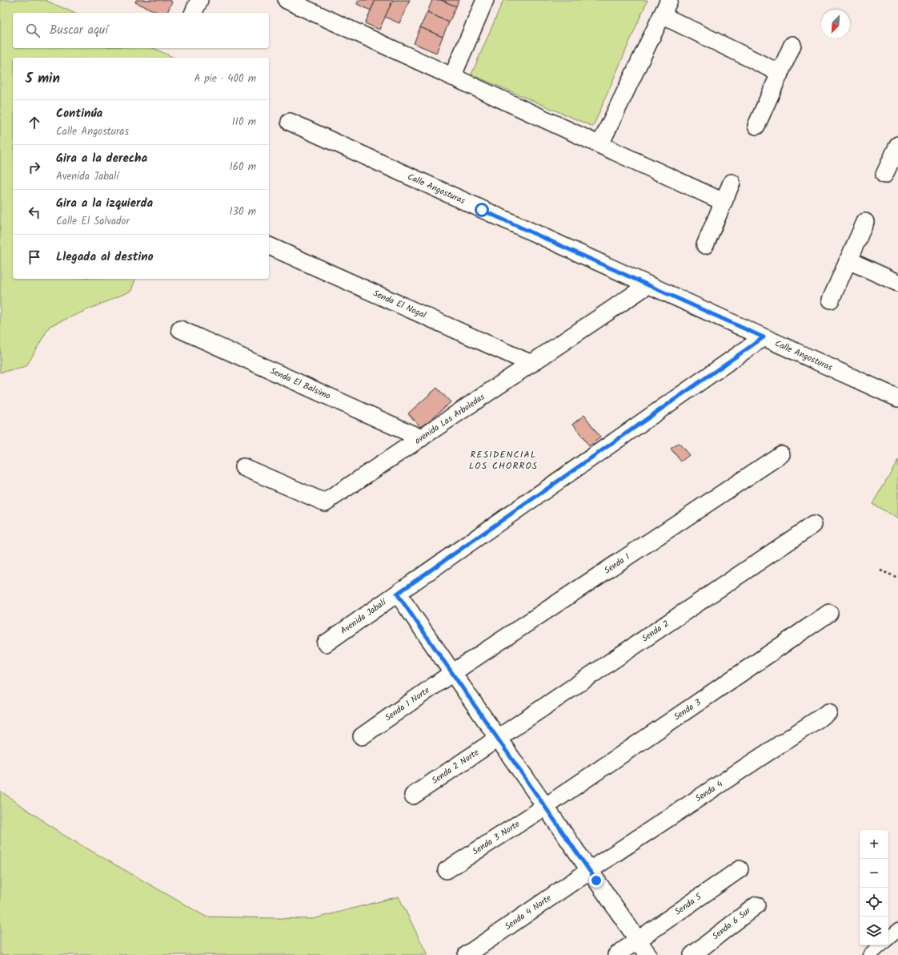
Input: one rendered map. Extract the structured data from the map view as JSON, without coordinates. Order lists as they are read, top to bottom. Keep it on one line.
{"streets":{"street":["Calle Angosturas","Senda El Nogal","Senda El Balsimo","avenida Las Arboledas","Senda 1","Avenida Jabalí","Senda 2","Senda 1 Norte","Senda 3","Senda 2 Norte","Senda 4","Senda 3 Norte","Senda 5","Senda 4 Norte","Senda 6 Sur"]},"crossings":[["Calle Angosturas","avenida Las Arboledas"],["Calle Angosturas","Avenida Jabalí"],["Senda El Nogal","avenida Las Arboledas"],["Senda El Balsimo","avenida Las Arboledas"],["Senda 1","Senda 1 Norte"],["Senda 2","Senda 2 Norte"],["Senda 3","Senda 3 Norte"],["Senda 4","Senda 4 Norte"]],"districts":["RESIDENCIAL LOS CHORROS"],"north":"bottom left","page":{"search":"Buscar aquí","heading":["5 min","A pie · 400 m"],"list":[["Continúa","Calle Angosturas","110 m"],["Gira a la derecha","Avenida Jabalí","160 m"],["Gira a la izquierda","Calle El Salvador","130 m"],"Llegada al destino"],"map_buttons":["+","−"]}}
